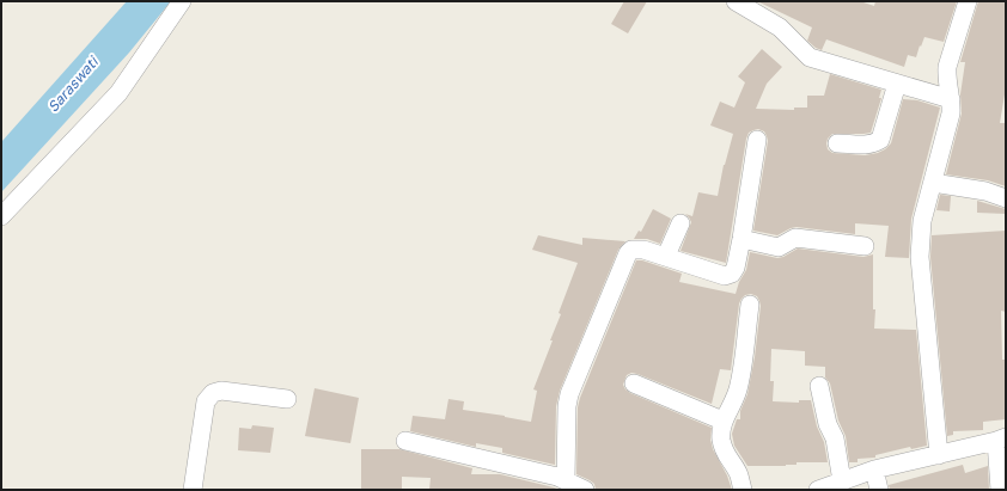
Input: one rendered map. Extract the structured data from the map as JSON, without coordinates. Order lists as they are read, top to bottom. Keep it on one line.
{"water":["Saraswati"]}
